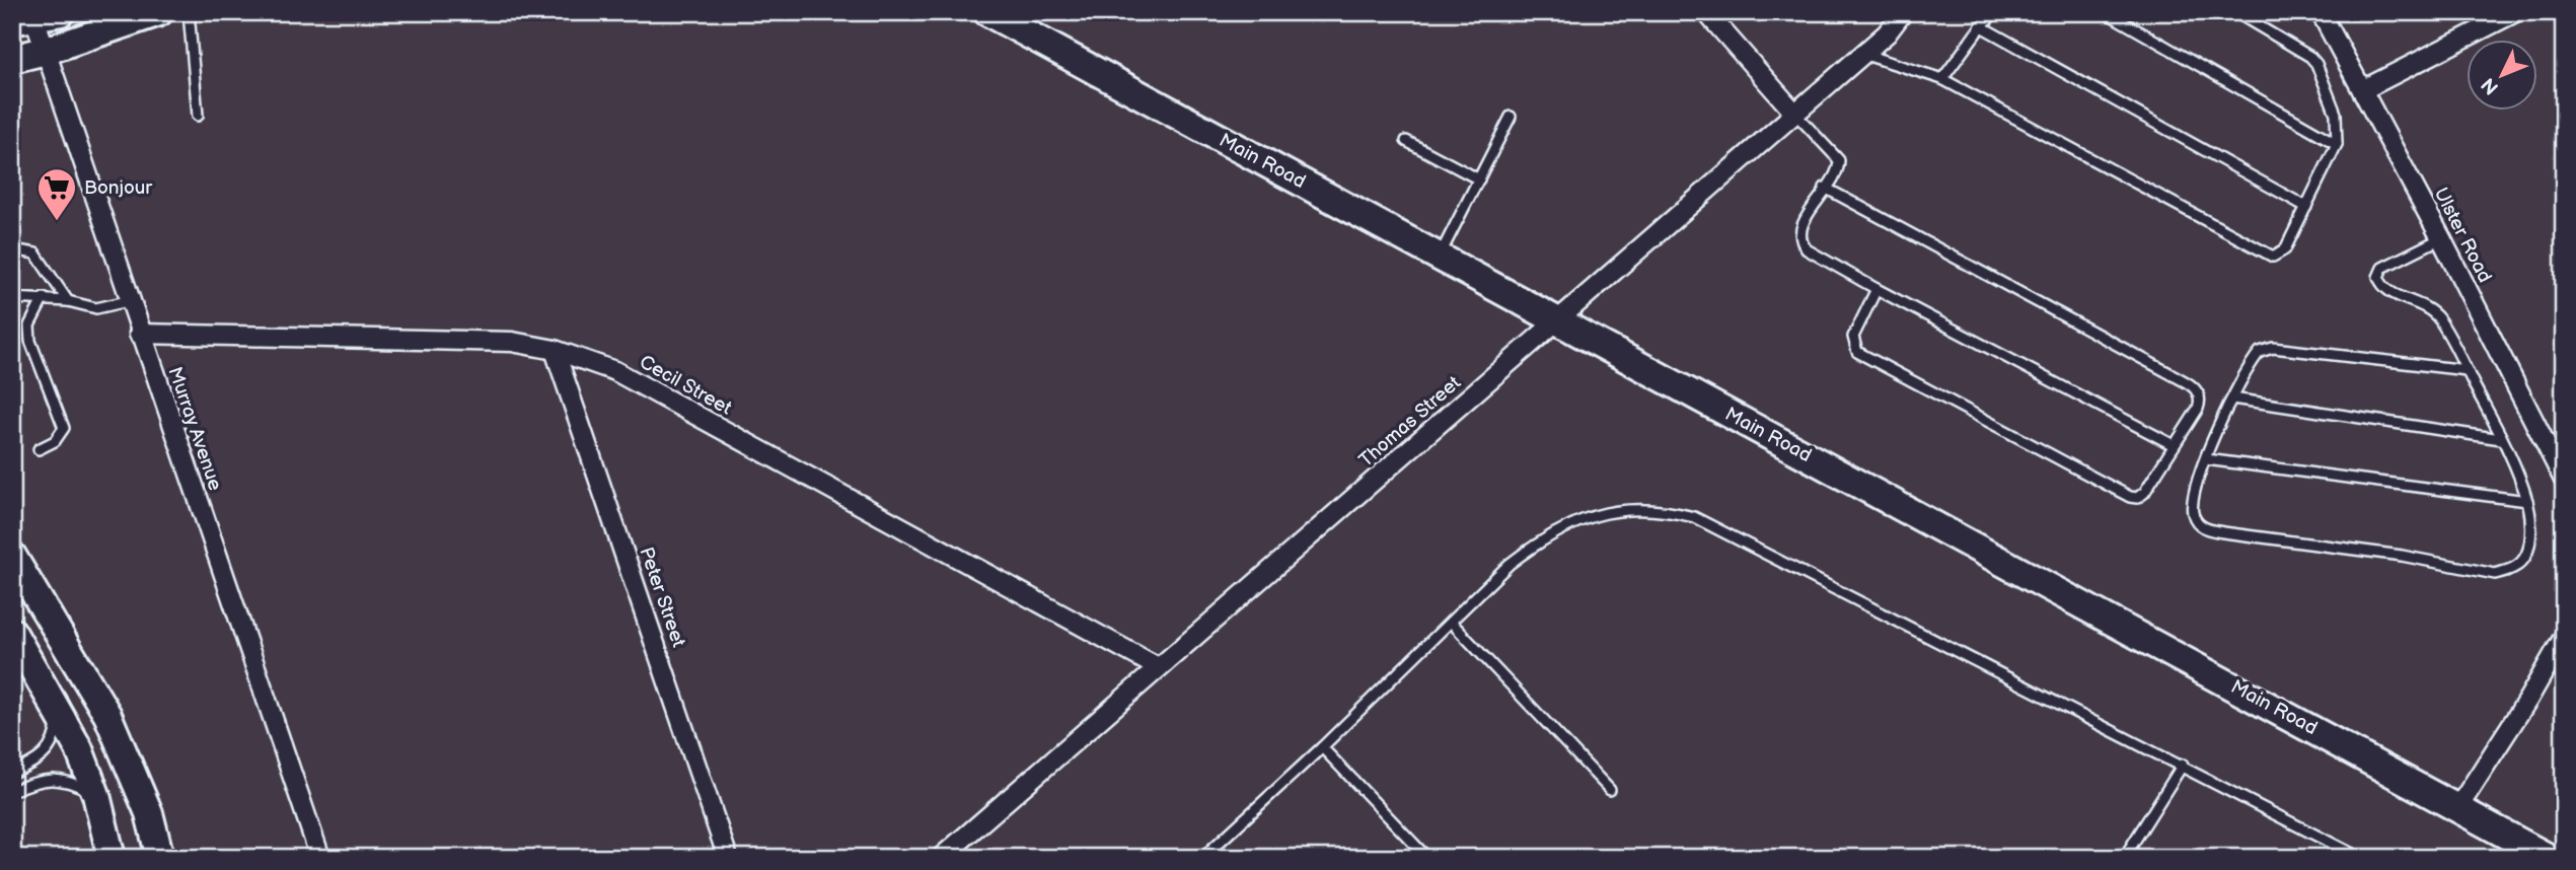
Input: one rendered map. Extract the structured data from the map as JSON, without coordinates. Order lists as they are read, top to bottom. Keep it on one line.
{"streets":{"main road":["Main Road"],"street":["Ulster Road","Cecil Street","Thomas Street","Murray Avenue","Peter Street"]},"crossings":[["Main Road","Thomas Street"],["Cecil Street","Thomas Street"],["Cecil Street","Murray Avenue"],["Cecil Street","Peter Street"]],"places":{"supermarket":["Bonjour"]},"north":"bottom left"}
